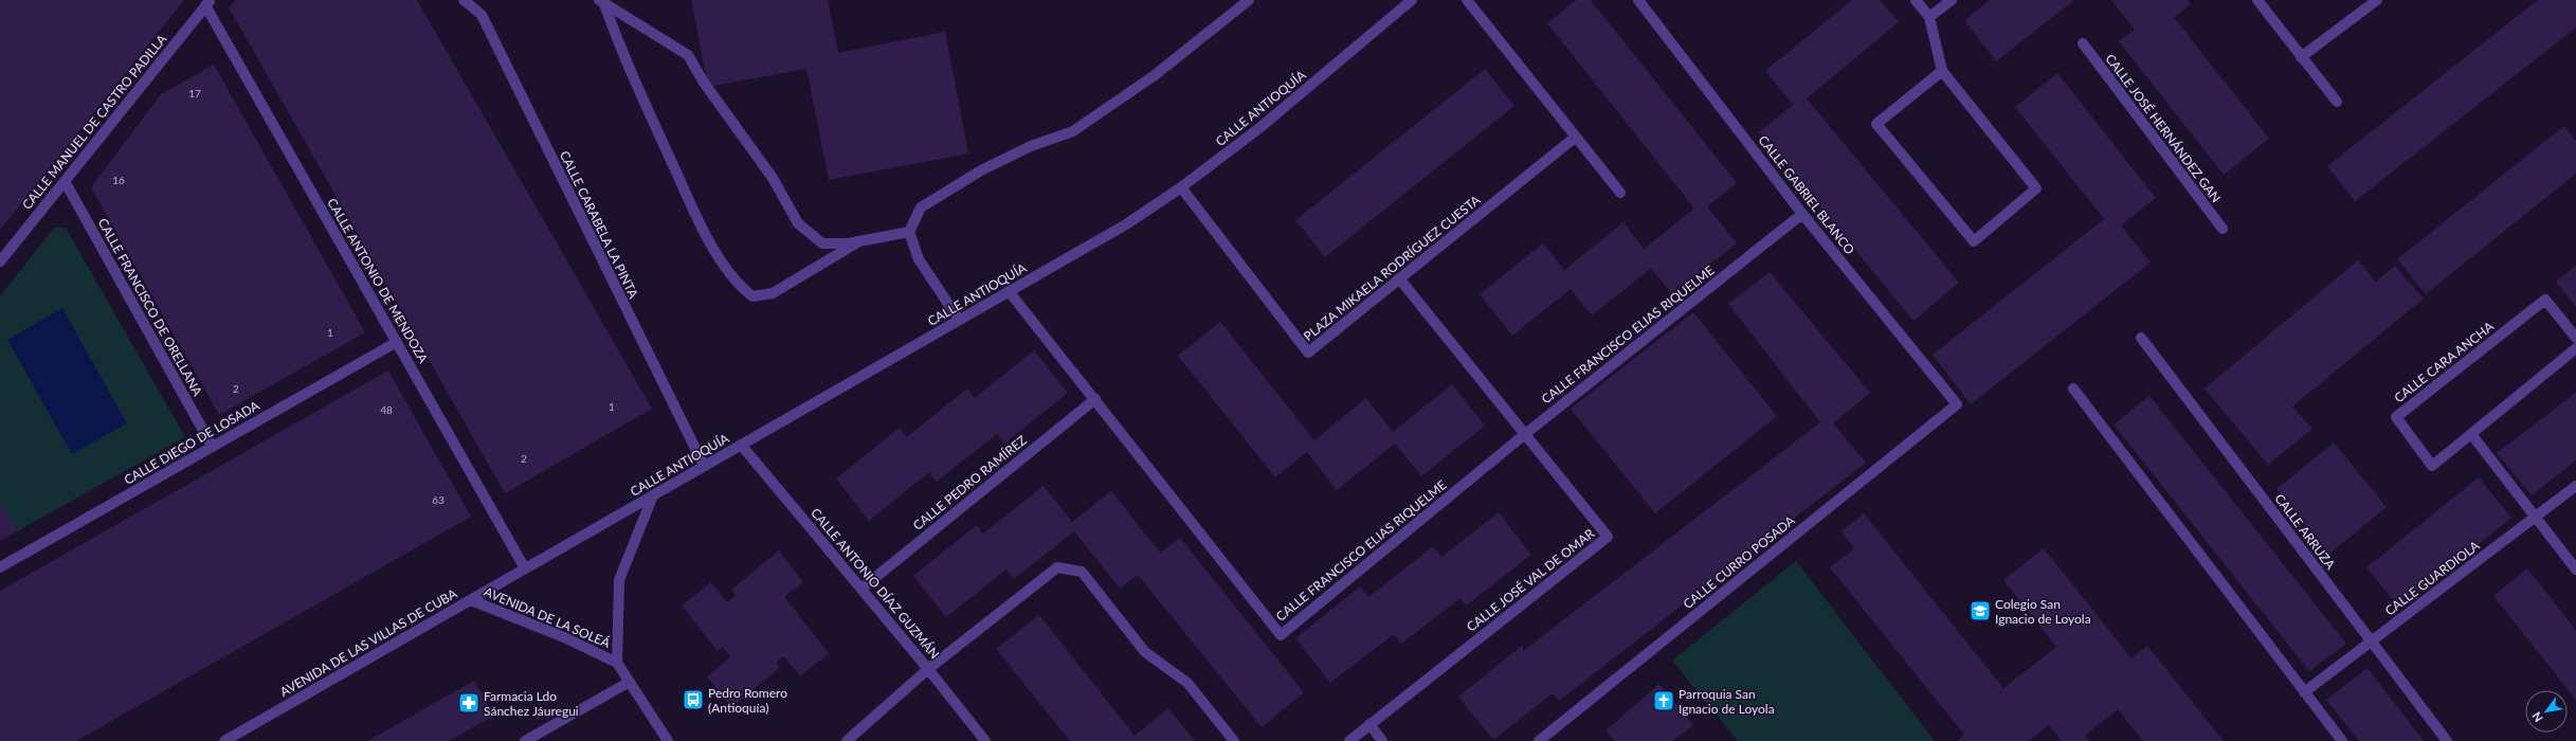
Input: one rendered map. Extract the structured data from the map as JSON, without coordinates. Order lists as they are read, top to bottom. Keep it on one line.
{"streets":{"street":["CALLE ANTIOQUÍA","CALLE MANUEL DE CASTRO PADILLA","CALLE JOSÉ HERNÁNDEZ GAN","CALLE GABRIEL BLANCO","CALLE CARABELA LA PINTA","PLAZA MIKAELA RODRÍGUEZ CUESTA","CALLE ANTONIO DE MENDOZA","CALLE FRANCISCO DE ORELLANA","CALLE FRANCISCO ELIAS RIQUELME","CALLE CARA ANCHA","CALLE DIEGO DE LOSADA","CALLE PEDRO RAMÍREZ","CALLE ARRUZA","CALLE CURRO POSADA","CALLE GUARDIOLA","CALLE JOSÉ VAL DE OMAR","CALLE ANTONIO DÍAZ GUZMÁN","AVENIDA DE LA SOLEÁ","AVENIDA DE LAS VILLAS DE CUBA"]},"crossings":[["CALLE ANTIOQUÍA","CALLE CARABELA LA PINTA"],["CALLE ANTIOQUÍA","PLAZA MIKAELA RODRÍGUEZ CUESTA"],["CALLE ANTIOQUÍA","CALLE ANTONIO DE MENDOZA"],["CALLE ANTIOQUÍA","CALLE FRANCISCO ELIAS RIQUELME"],["CALLE ANTIOQUÍA","CALLE ANTONIO DÍAZ GUZMÁN"],["CALLE ANTIOQUÍA","AVENIDA DE LA SOLEÁ"],["CALLE ANTIOQUÍA","AVENIDA DE LAS VILLAS DE CUBA"],["CALLE MANUEL DE CASTRO PADILLA","CALLE ANTONIO DE MENDOZA"],["CALLE MANUEL DE CASTRO PADILLA","CALLE FRANCISCO DE ORELLANA"],["CALLE GABRIEL BLANCO","CALLE FRANCISCO ELIAS RIQUELME"],["CALLE GABRIEL BLANCO","CALLE CURRO POSADA"],["PLAZA MIKAELA RODRÍGUEZ CUESTA","CALLE JOSÉ VAL DE OMAR"],["CALLE ANTONIO DE MENDOZA","CALLE DIEGO DE LOSADA"],["CALLE ANTONIO DE MENDOZA","AVENIDA DE LAS VILLAS DE CUBA"],["CALLE FRANCISCO DE ORELLANA","CALLE DIEGO DE LOSADA"],["CALLE FRANCISCO ELIAS RIQUELME","CALLE PEDRO RAMÍREZ"],["CALLE FRANCISCO ELIAS RIQUELME","CALLE JOSÉ VAL DE OMAR"],["CALLE PEDRO RAMÍREZ","CALLE ANTONIO DÍAZ GUZMÁN"],["CALLE ARRUZA","CALLE GUARDIOLA"],["AVENIDA DE LA SOLEÁ","AVENIDA DE LAS VILLAS DE CUBA"]],"places":{"school or university":["Colegio San Ignacio de Loyola"],"bus stop":["Pedro Romero (Antioquía)"],"church":["Parroquia San Ignacio de Loyola"],"pharmacy":["Farmacia Ldo Sánchez Jáuregui"]},"house_numbers":["17","16","1","2","1","48","2","63"],"north":"bottom left"}
